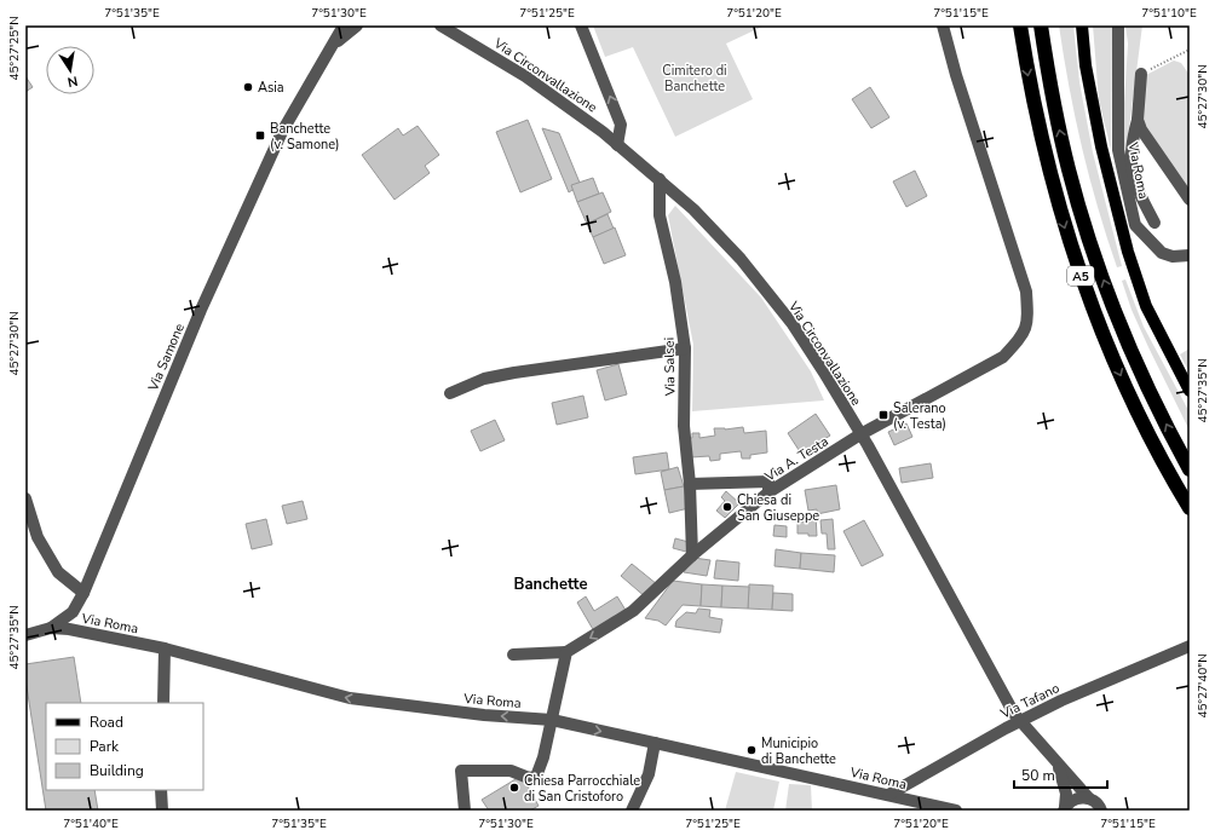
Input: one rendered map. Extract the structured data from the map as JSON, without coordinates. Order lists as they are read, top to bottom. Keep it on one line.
{"streets":{"highway":["A5"],"street":["Via Circonvallazione","Via Roma","Via Samone","Via Salsei","Via A. Testa","Via Tafano"]},"crossings":[["Via Circonvallazione","Via Salsei"],["Via Circonvallazione","Via A. Testa"],["Via Circonvallazione","Via Tafano"],["Via Roma","Via Samone"],["Via Roma","Via Tafano"],["Via Salsei","Via A. Testa"]],"districts":["Banchette"],"parks":["Cimitero di Banchette"],"places":{"other":["Asia","Chiesa di San Giuseppe","Municipio di Banchette","Chiesa Parrocchiale di San Cristoforo"],"transit":["Banchette (v. Samone)","Salerano (v. Testa)"]},"legend":["Road","Park","Building"],"scale_bar":"50 m","north":"bottom","coordinates":["7°51'35\"E","7°51'30\"E","7°51'25\"E","7°51'20\"E","7°51'15\"E","7°51'10\"E","45°27'25\"N","45°27'30\"N","45°27'35\"N","45°27'40\"N","7°51'40\"E"]}
